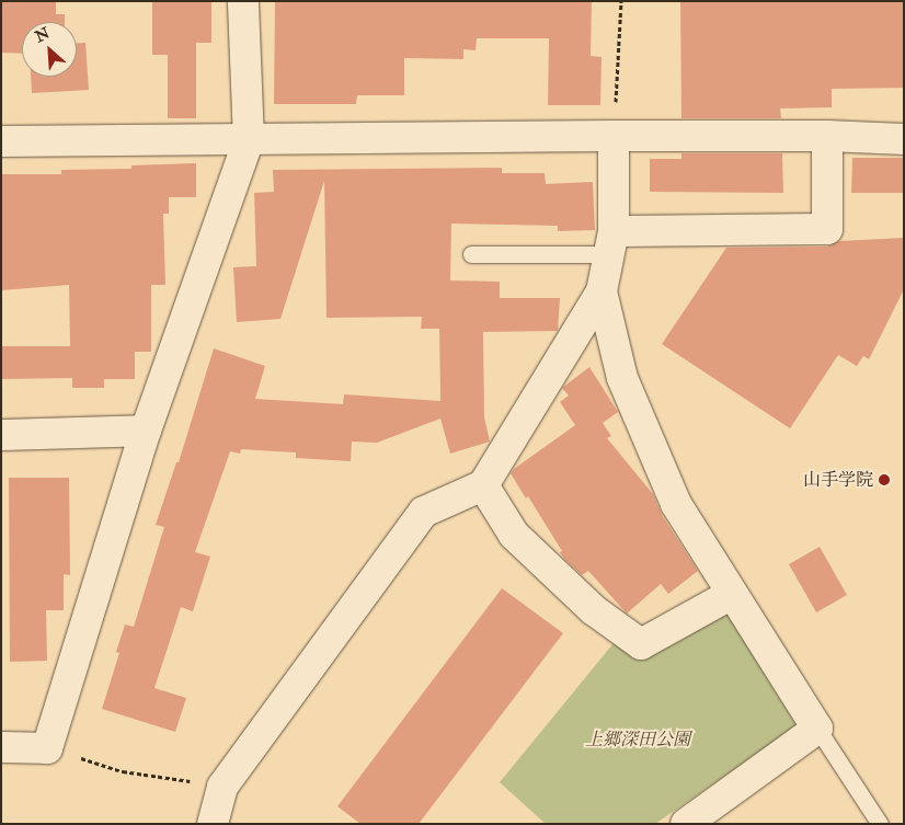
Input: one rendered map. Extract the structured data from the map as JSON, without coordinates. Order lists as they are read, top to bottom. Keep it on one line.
{"parks":["上郷深田公園"],"places":["山手学院"],"north":"top left"}
